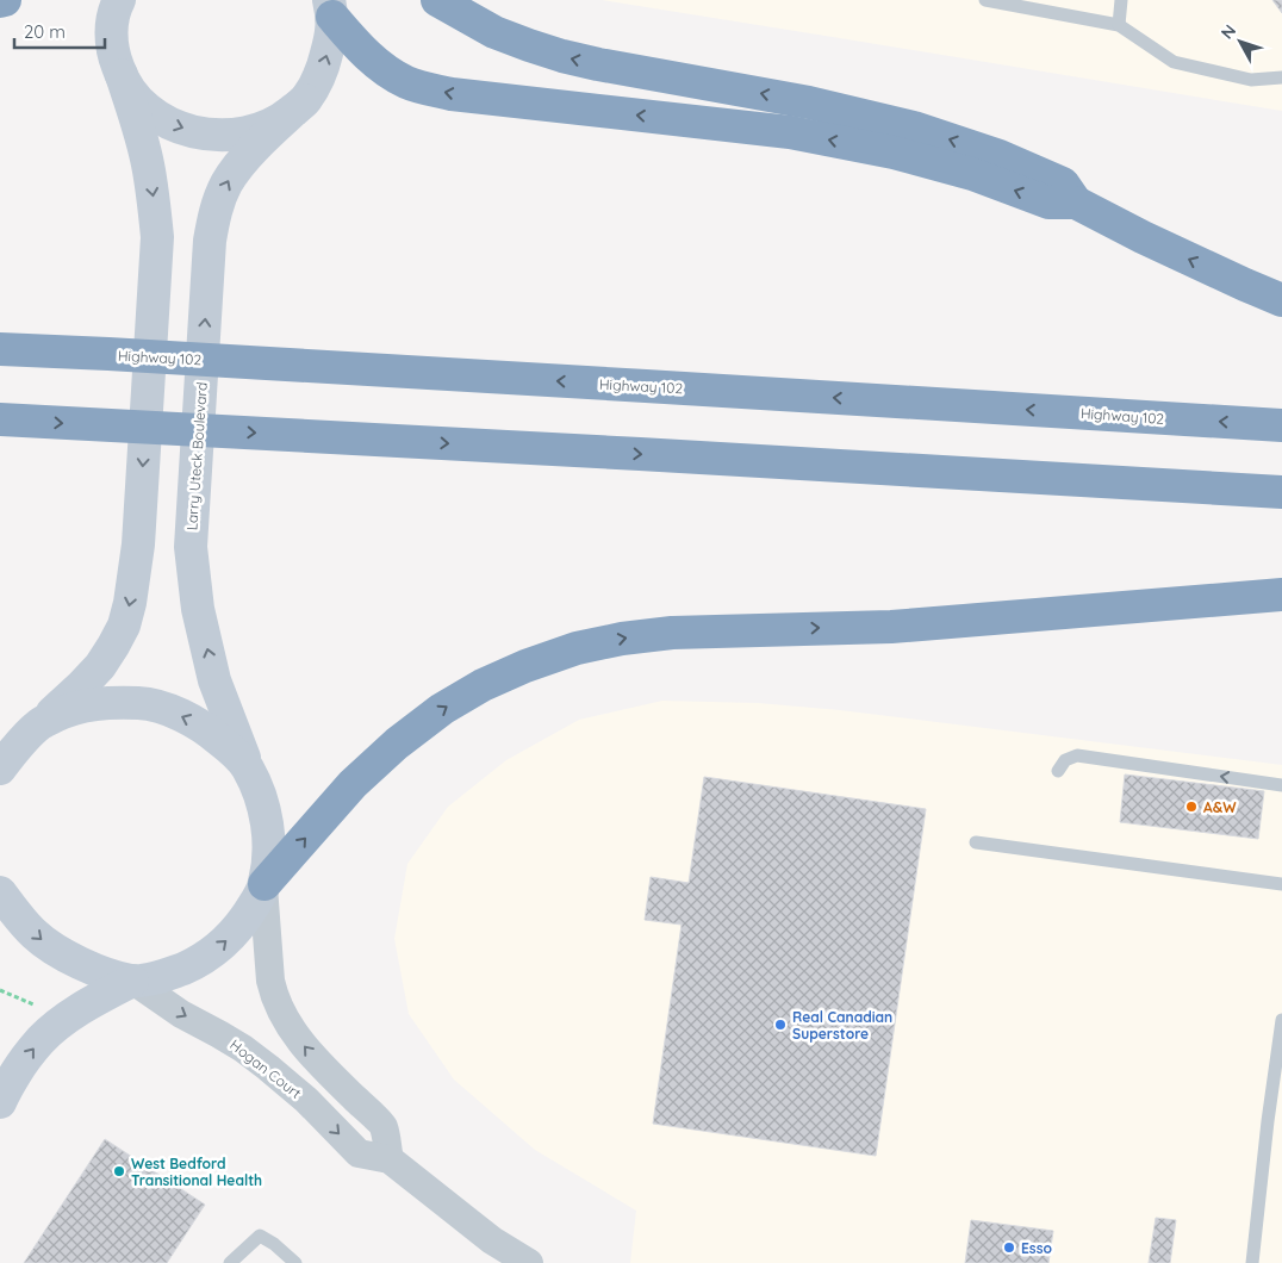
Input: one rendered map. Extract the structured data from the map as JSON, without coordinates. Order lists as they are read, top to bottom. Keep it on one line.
{"streets":{"highway":["Highway 102"],"main road":["Larry Uteck Boulevard"],"street":["Hogan Court"]},"one_way":["Hogan Court"],"places":["A&W","Real Canadian Superstore","West Bedford Transitional Health","Esso"],"scale_bar":"20 m","north":"top left"}
